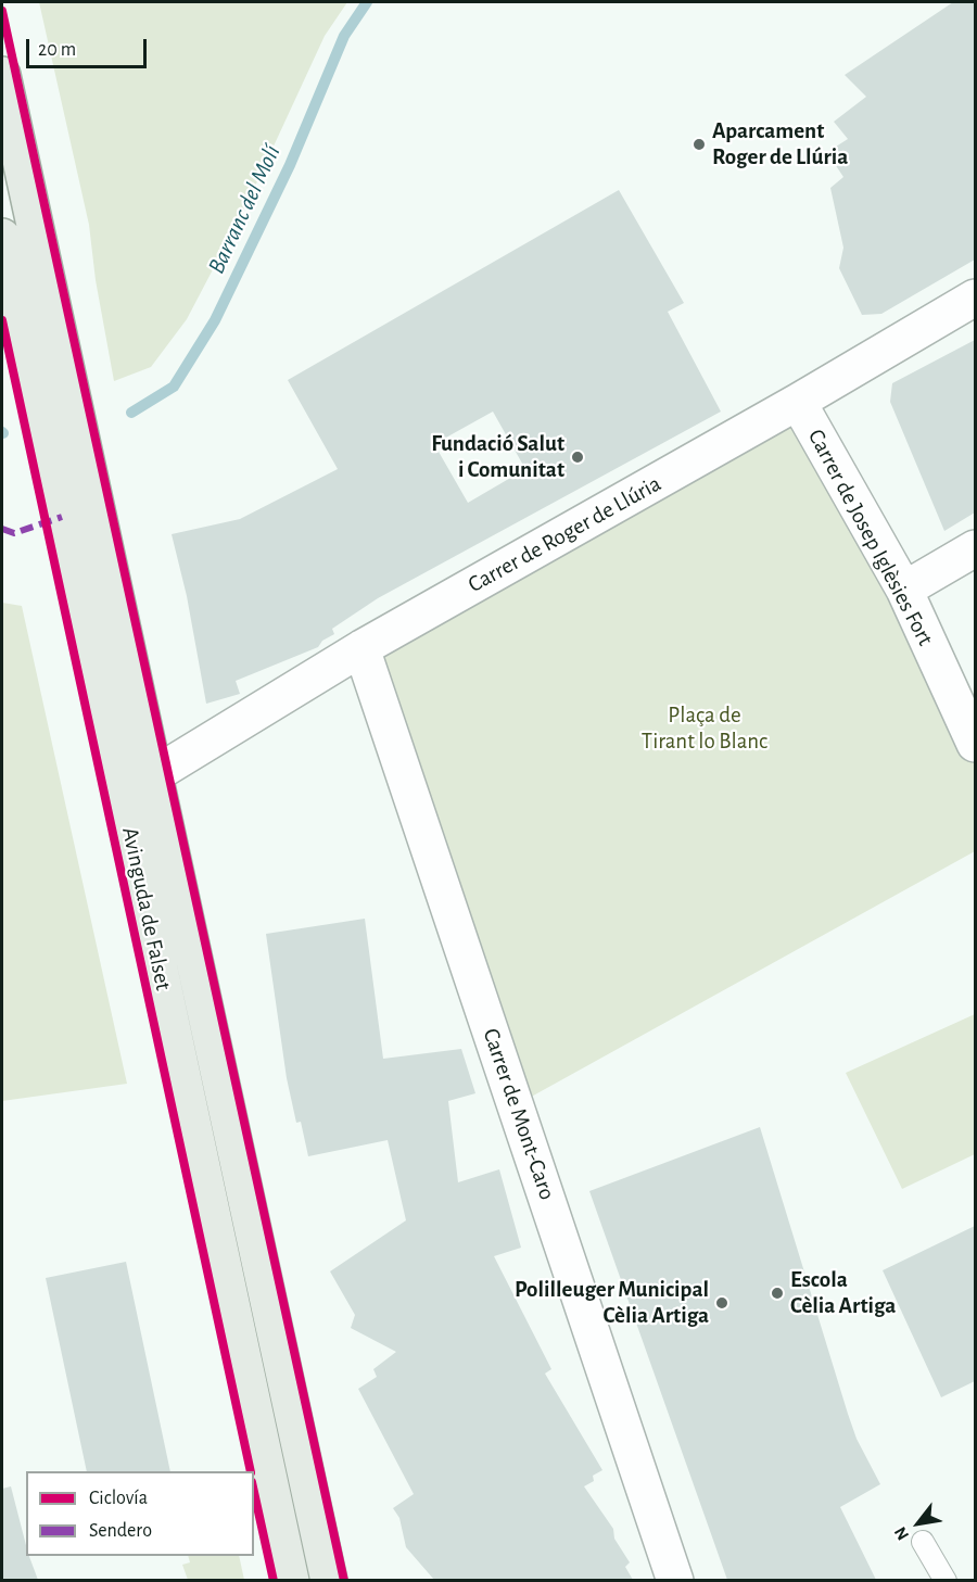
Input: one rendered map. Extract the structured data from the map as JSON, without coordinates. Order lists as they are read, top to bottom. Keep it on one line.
{"streets":{"main road":["Avinguda de Falset"],"street":["Carrer de Roger de Llúria","Carrer de Josep Iglèsies Fort","Carrer de Mont-Caro"]},"crossings":[["Carrer de Roger de Llúria","Carrer de Josep Iglèsies Fort"],["Carrer de Roger de Llúria","Avinguda de Falset"],["Carrer de Roger de Llúria","Carrer de Mont-Caro"]],"water":["Barranc del Molí"],"parks":["Plaça de Tirant lo Blanc"],"places":["Aparcament Roger de Llúria","Fundació Salut i Comunitat","Escola Cèlia Artiga","Polilleuger Municipal Cèlia Artiga"],"legend":["Ciclovía","Sendero"],"scale_bar":"20 m","north":"bottom left"}
